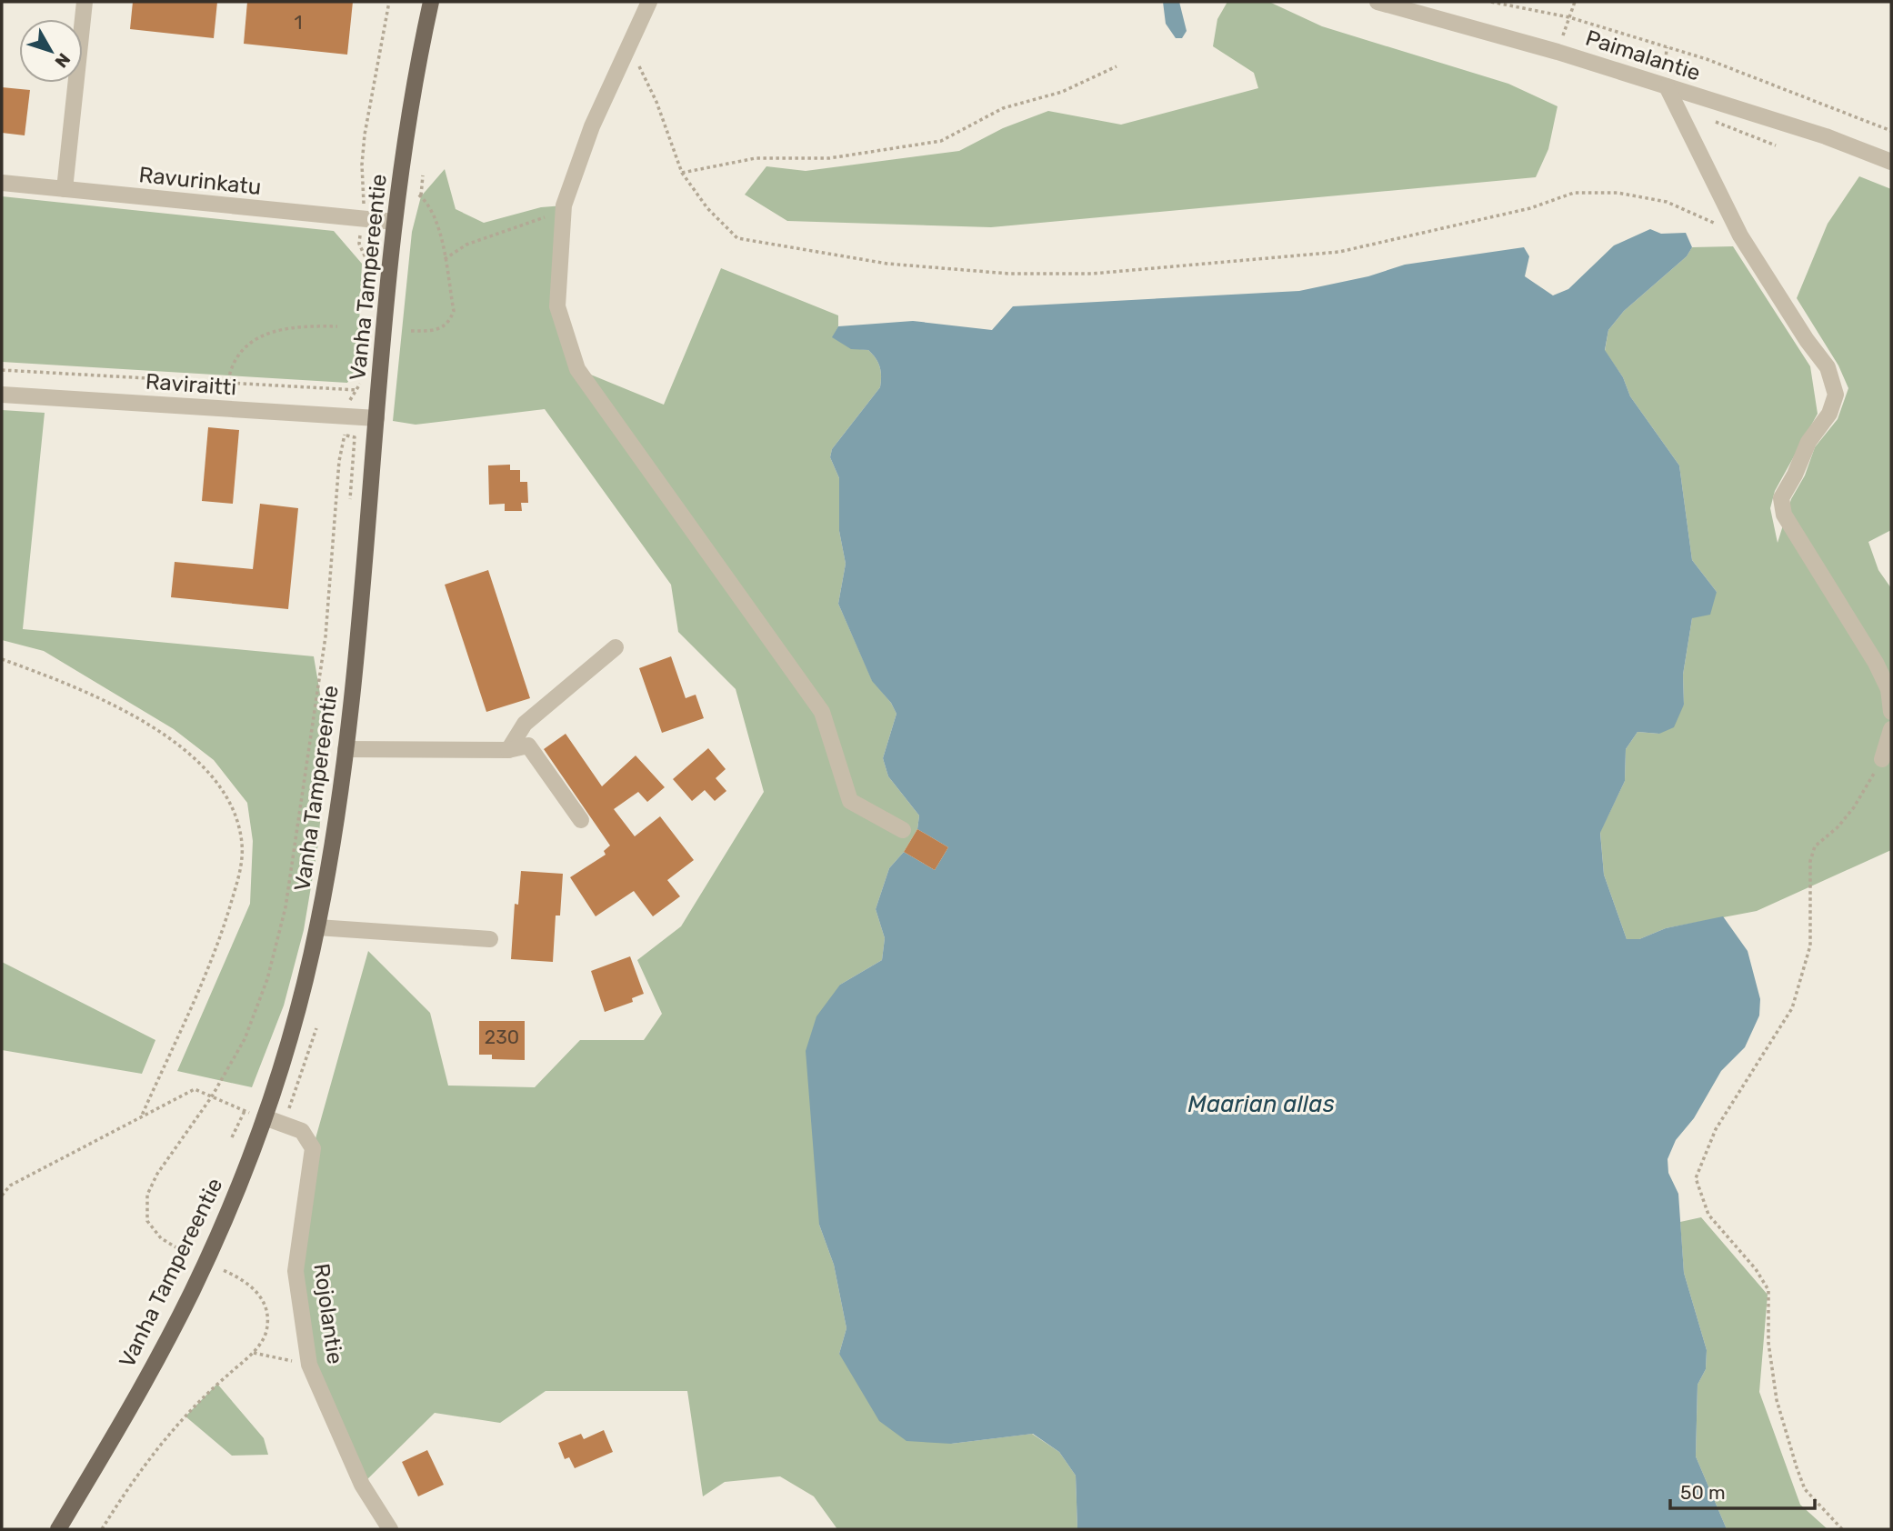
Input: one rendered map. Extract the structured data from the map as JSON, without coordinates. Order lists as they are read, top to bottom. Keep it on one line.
{"streets":{"main road":["Vanha Tampereentie"],"street":["Paimalantie","Ravurinkatu","Raviraitti","Rojolantie"]},"crossings":[["Ravurinkatu","Vanha Tampereentie"],["Vanha Tampereentie","Raviraitti"],["Vanha Tampereentie","Rojolantie"]],"water":["Maarian allas"],"house_numbers":["1","230"],"scale_bar":"50 m","north":"bottom right"}
